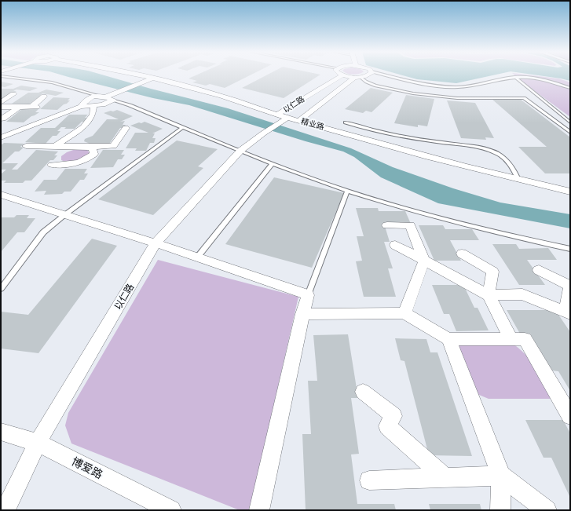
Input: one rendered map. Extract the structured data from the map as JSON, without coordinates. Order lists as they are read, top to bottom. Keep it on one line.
{"streets":{"street":["以仁路","精业路","博爱路"]},"crossings":[["以仁路","精业路"],["以仁路","博爱路"]]}
